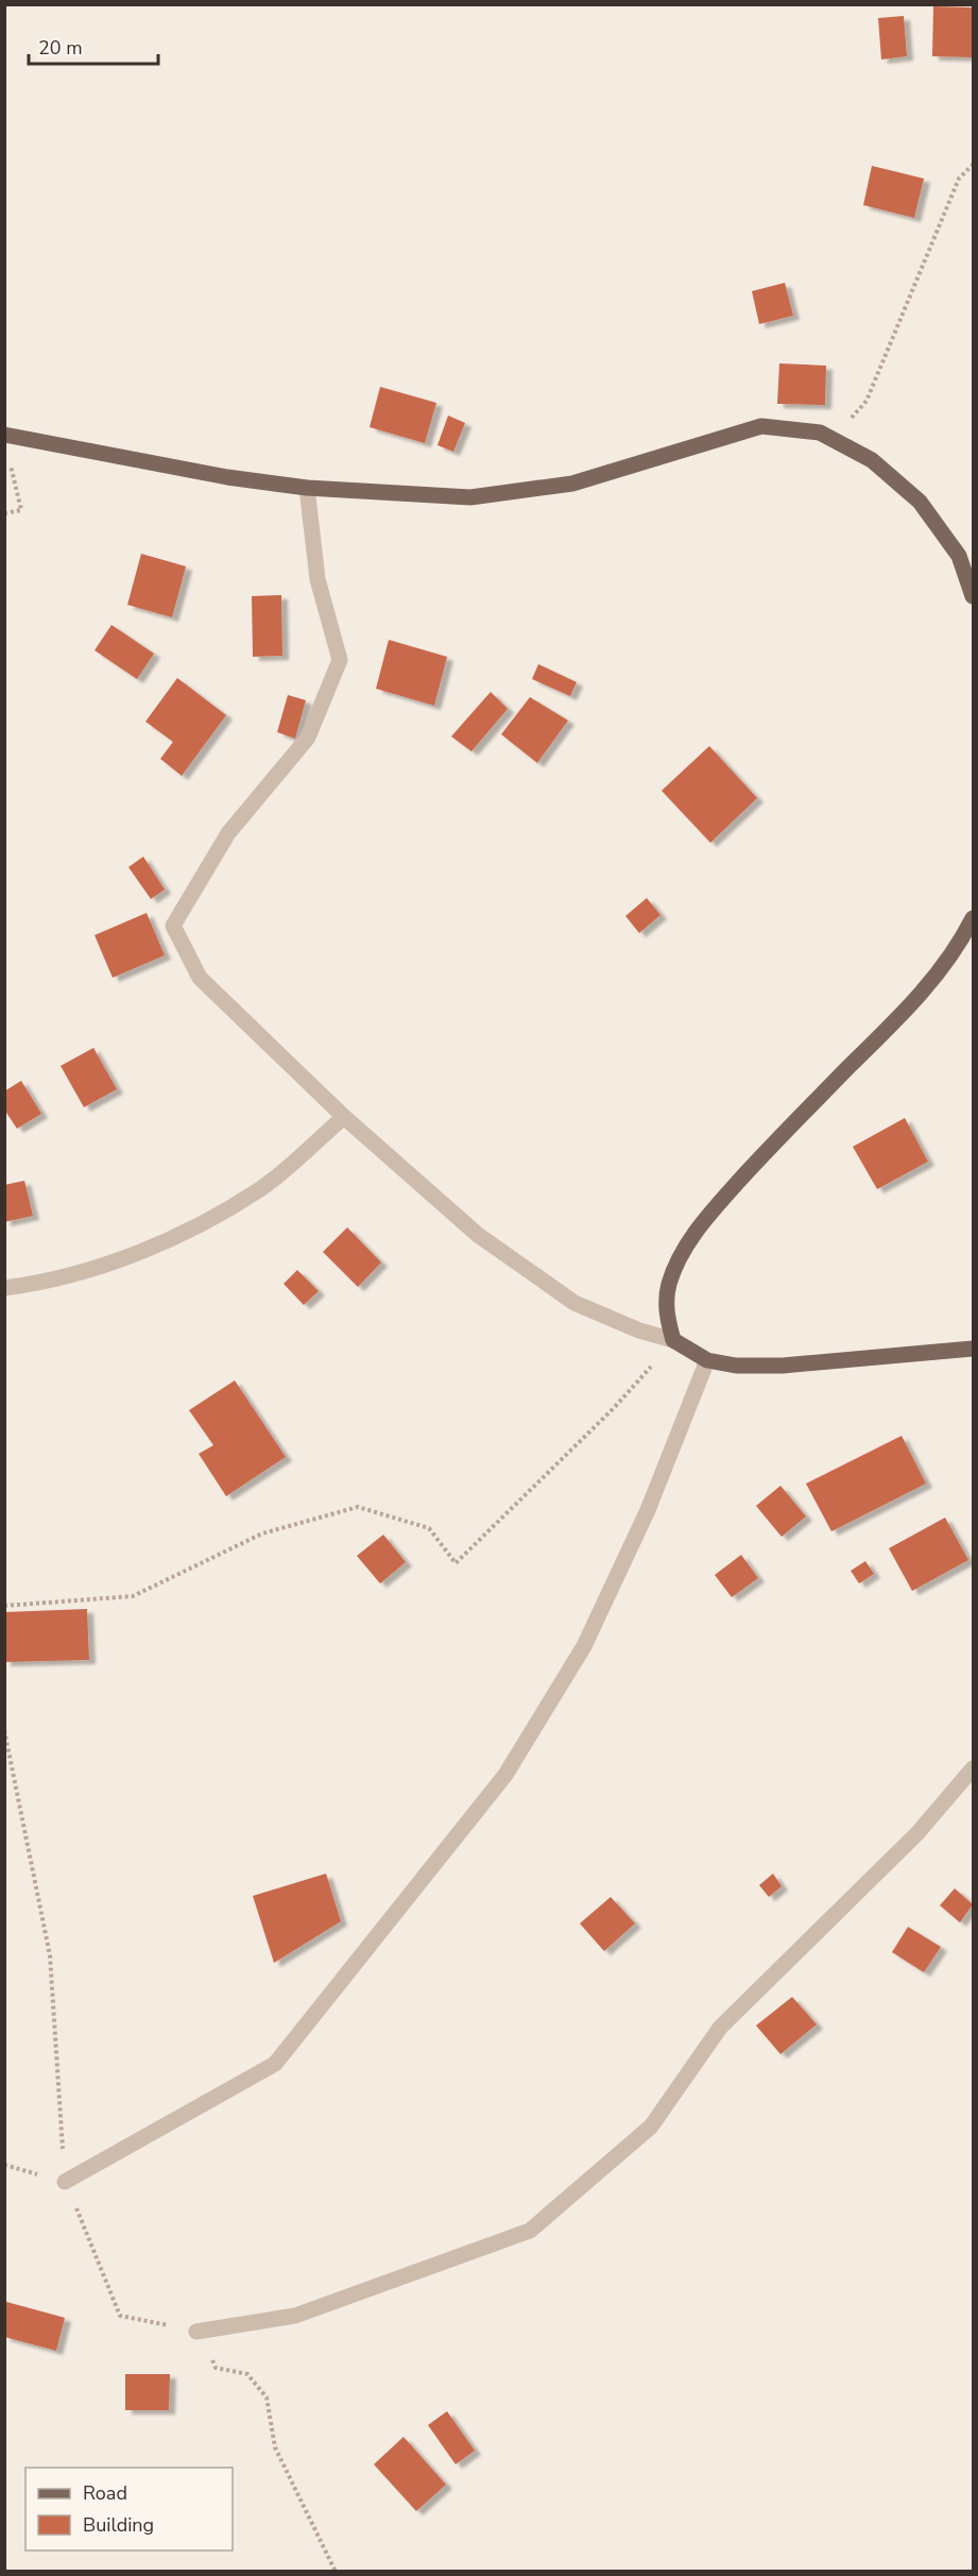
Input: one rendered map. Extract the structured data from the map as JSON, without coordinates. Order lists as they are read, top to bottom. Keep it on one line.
{"legend":["Road","Building"],"scale_bar":"20 m"}
